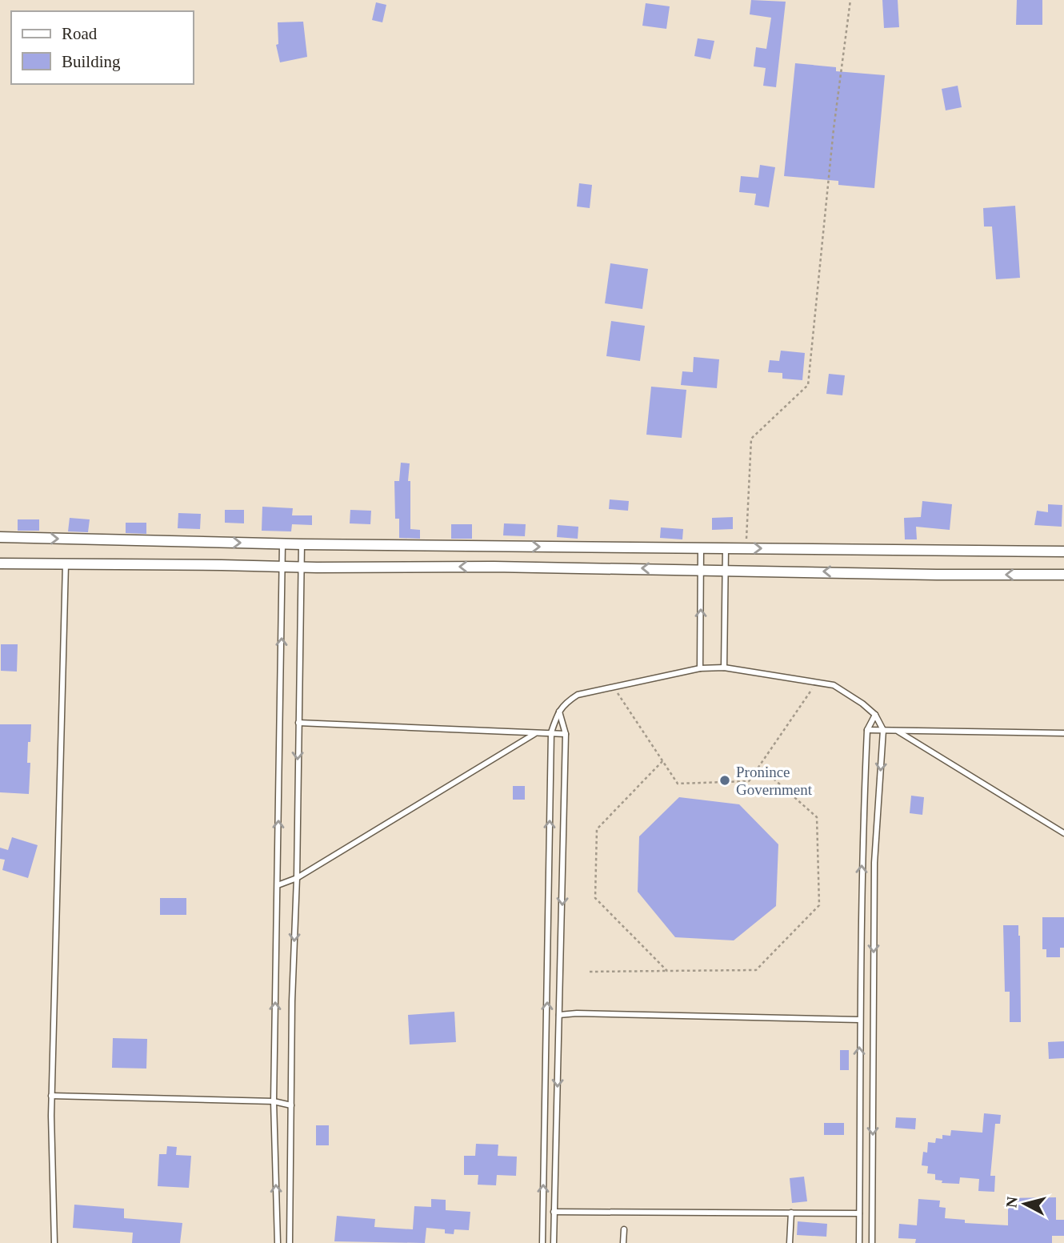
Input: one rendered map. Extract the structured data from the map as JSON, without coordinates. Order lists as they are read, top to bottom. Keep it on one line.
{"places":["Pronince Government"],"legend":["Road","Building"],"north":"left"}
